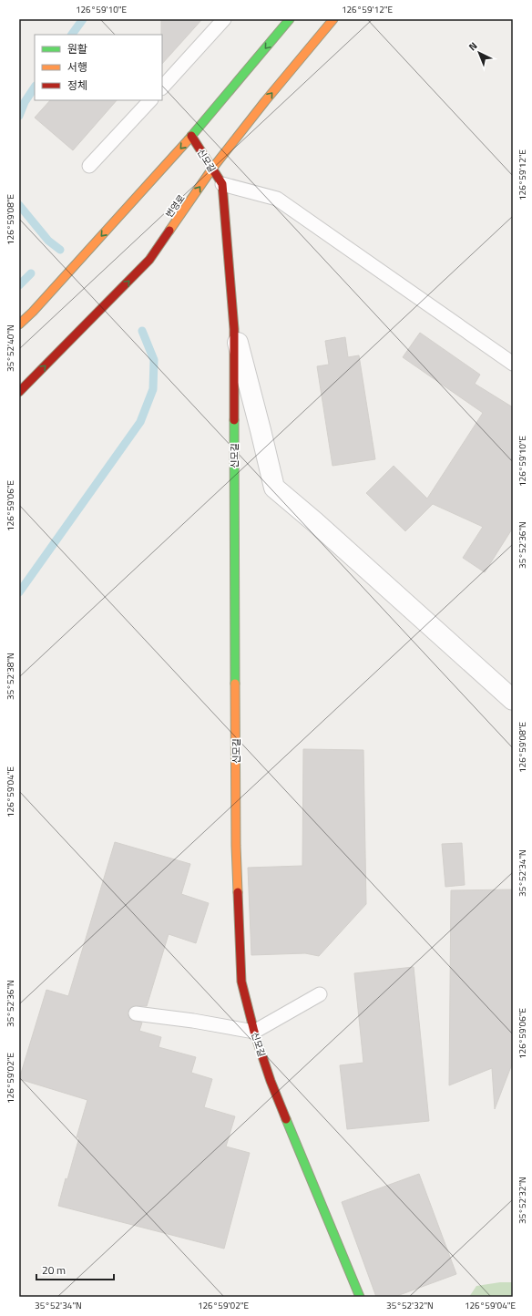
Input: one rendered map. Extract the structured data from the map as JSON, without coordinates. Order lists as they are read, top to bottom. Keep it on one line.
{"streets":{"street":["신모길","번영로"]},"crossings":[["신모길","번영로"]],"legend":["원활","서행","정체"],"scale_bar":"20 m","north":"top left","coordinates":["126°59'10\"E","126°59'12\"E","126°59'08\"E","35°52'40\"N","126°59'06\"E","35°52'36\"N","35°52'38\"N","126°59'04\"E","35°52'34\"N","126°59'02\"E","35°52'32\"N"]}
